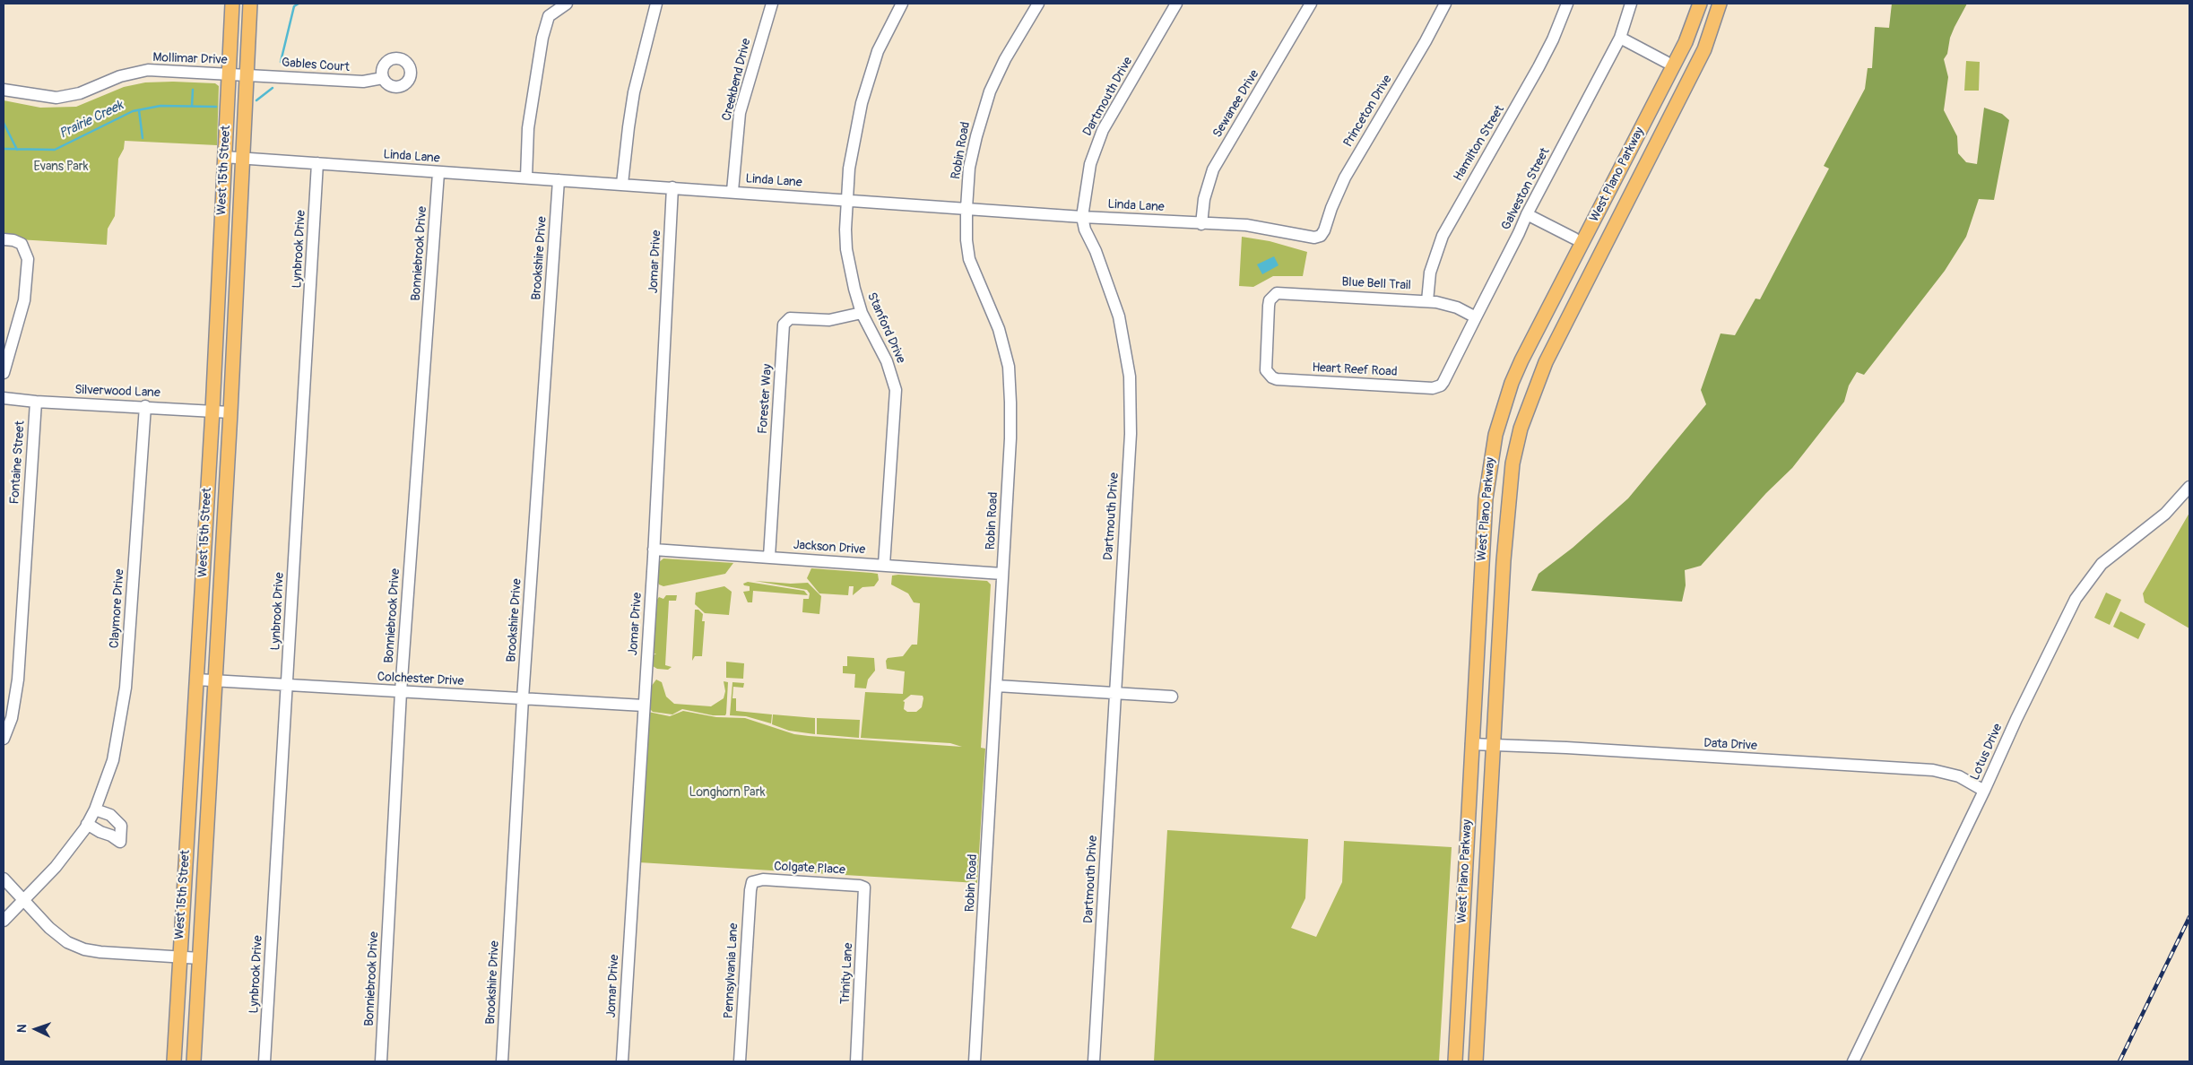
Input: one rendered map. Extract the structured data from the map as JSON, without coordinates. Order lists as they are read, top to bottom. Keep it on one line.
{"streets":{"main road":["West 15th Street","West Plano Parkway"],"street":["Mollimar Drive","Gables Court","Creekbend Drive","Dartmouth Drive","Sewanee Drive","Princeton Drive","Hamilton Street","Robin Road","Linda Lane","Galveston Street","Lynbrook Drive","Bonniebrook Drive","Brookshire Drive","Jomar Drive","Blue Bell Trail","Stanford Drive","Heart Reef Road","Silverwood Lane","Forester Way","Fontaine Street","Jackson Drive","Claymore Drive","Colchester Drive","Data Drive","Lotus Drive","Colgate Place","Pennsylvania Lane","Trinity Lane"]},"crossings":[["Mollimar Drive","Gables Court"],["Mollimar Drive","West 15th Street"],["Gables Court","West 15th Street"],["Creekbend Drive","Linda Lane"],["Dartmouth Drive","Linda Lane"],["Sewanee Drive","Linda Lane"],["Princeton Drive","Linda Lane"],["Hamilton Street","Blue Bell Trail"],["Robin Road","Linda Lane"],["Robin Road","Jackson Drive"],["Linda Lane","West 15th Street"],["Linda Lane","Lynbrook Drive"],["Linda Lane","Bonniebrook Drive"],["Linda Lane","Brookshire Drive"],["Linda Lane","Jomar Drive"],["Linda Lane","Stanford Drive"],["West 15th Street","Silverwood Lane"],["West 15th Street","Colchester Drive"],["West Plano Parkway","Data Drive"],["Galveston Street","Blue Bell Trail"],["Galveston Street","Heart Reef Road"],["Lynbrook Drive","Colchester Drive"],["Bonniebrook Drive","Colchester Drive"],["Brookshire Drive","Colchester Drive"],["Jomar Drive","Jackson Drive"],["Jomar Drive","Colchester Drive"],["Blue Bell Trail","Heart Reef Road"],["Stanford Drive","Forester Way"],["Stanford Drive","Jackson Drive"],["Silverwood Lane","Fontaine Street"],["Silverwood Lane","Claymore Drive"],["Forester Way","Jackson Drive"],["Data Drive","Lotus Drive"],["Colgate Place","Pennsylvania Lane"],["Colgate Place","Trinity Lane"]],"water":["Prairie Creek"],"parks":["Evans Park","Longhorn Park"],"north":"left"}
